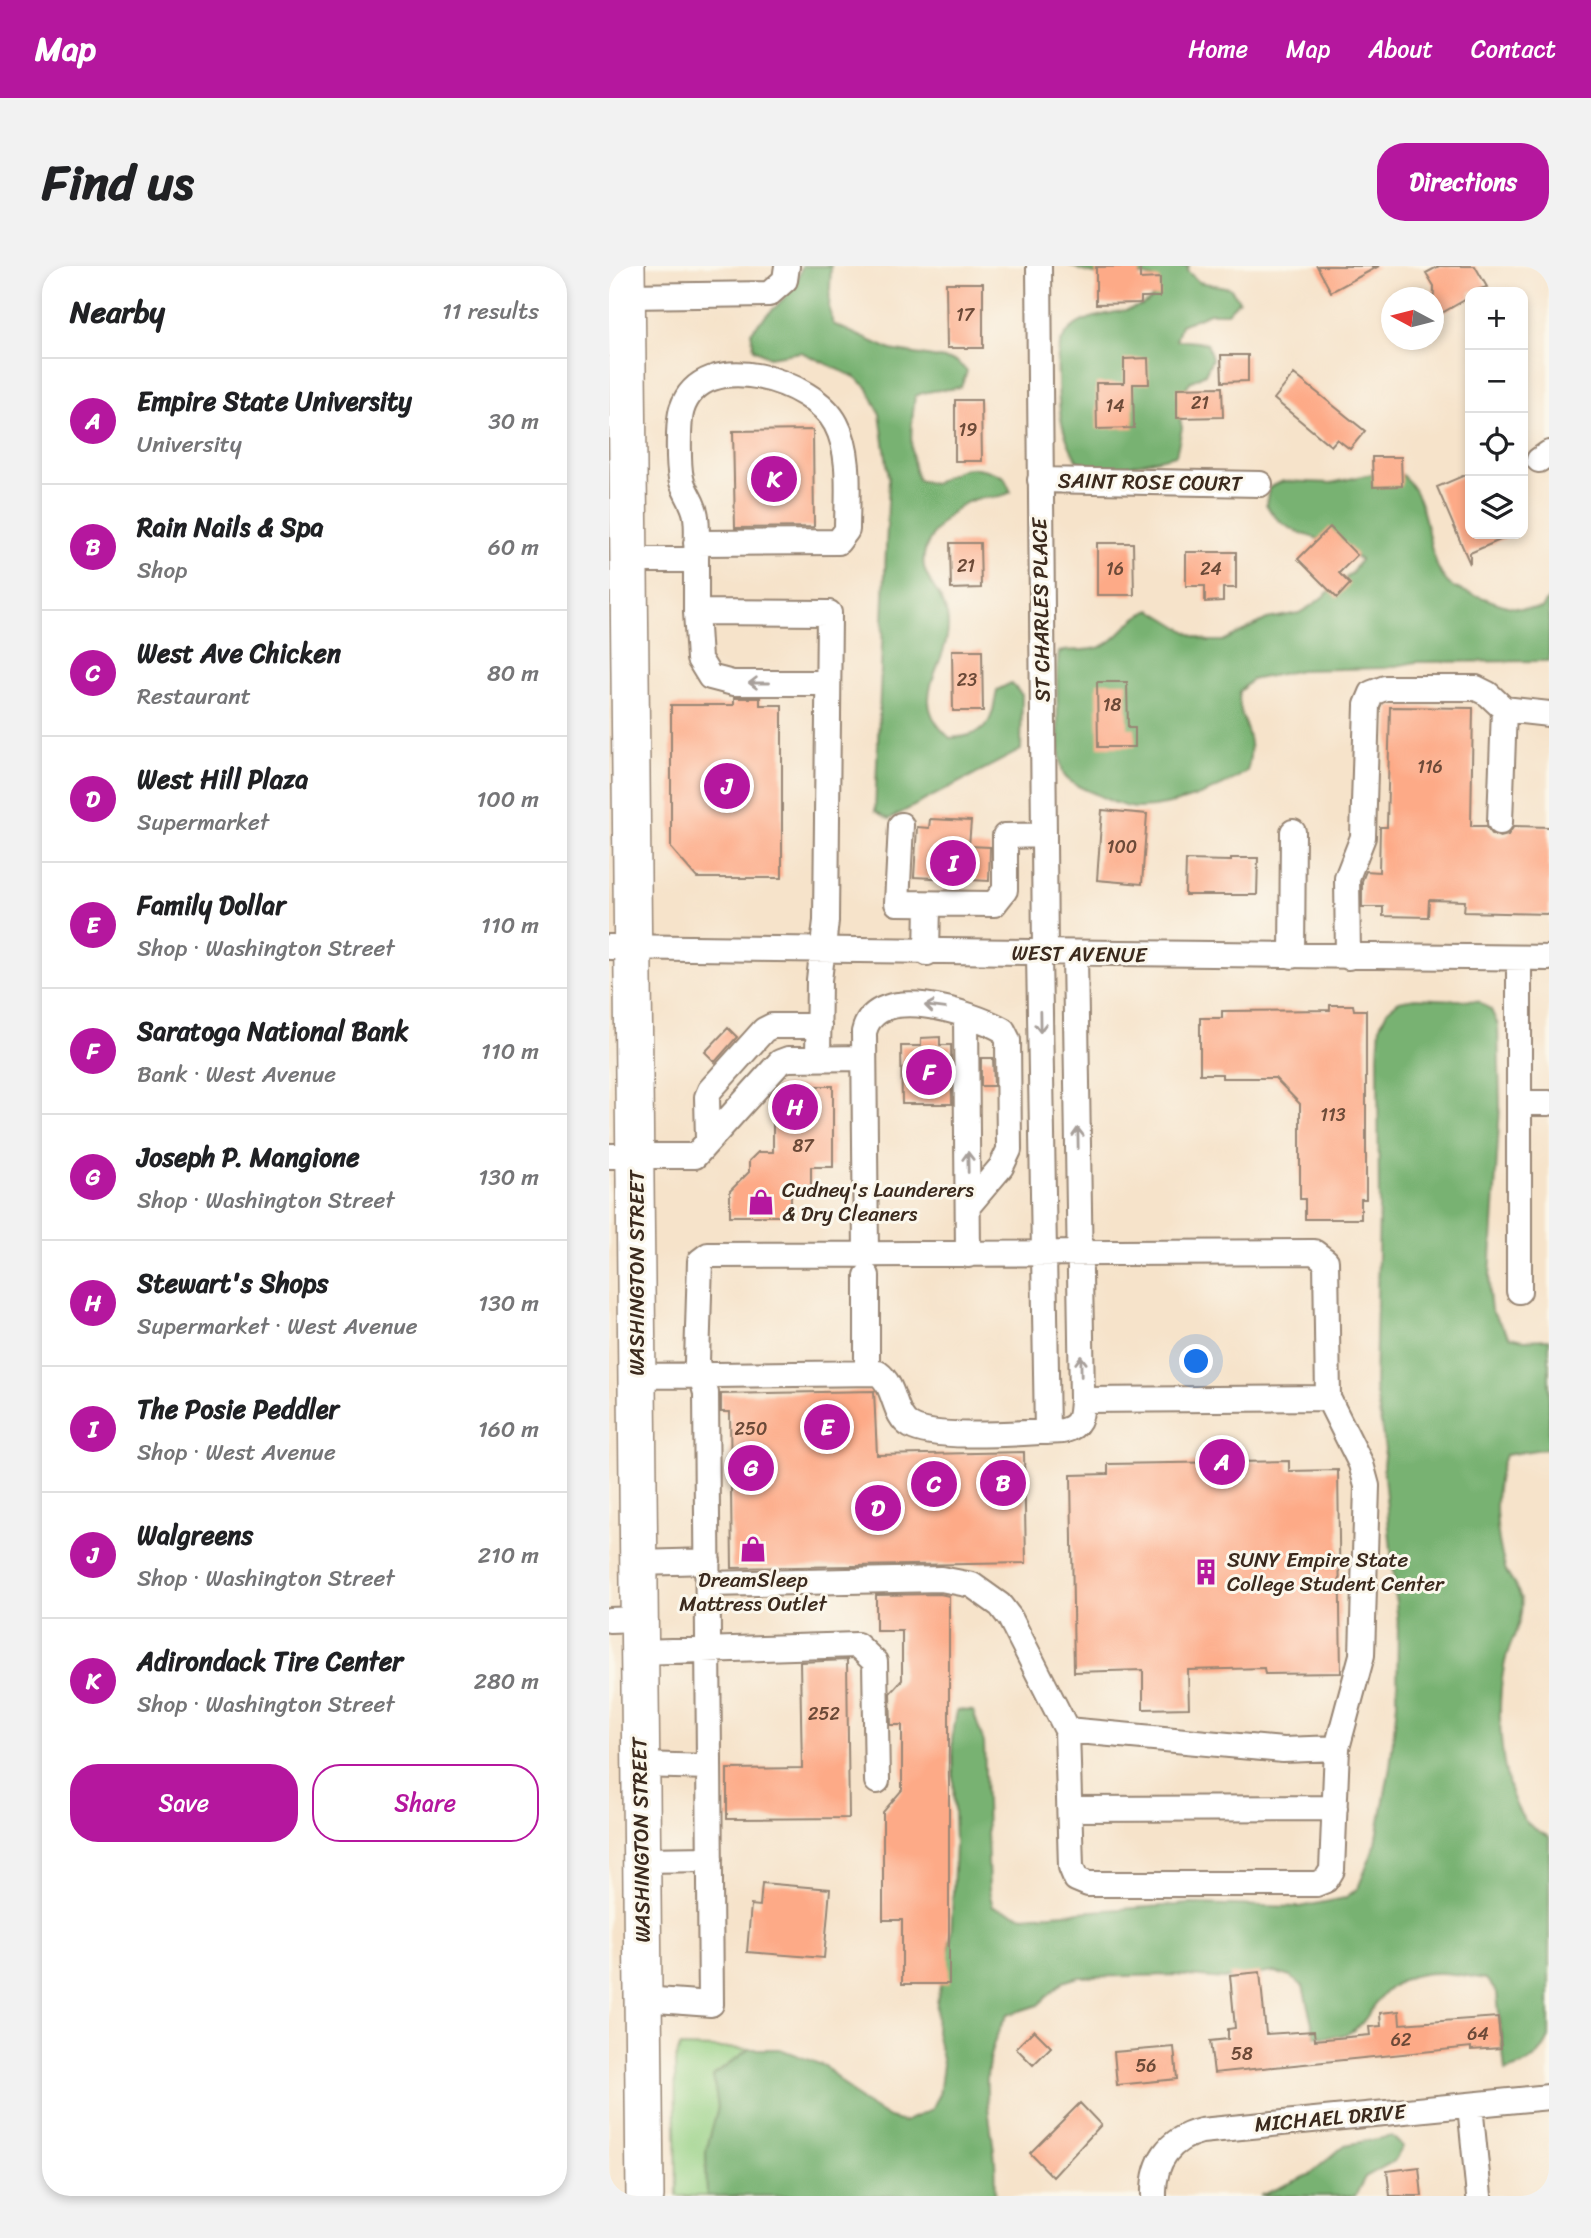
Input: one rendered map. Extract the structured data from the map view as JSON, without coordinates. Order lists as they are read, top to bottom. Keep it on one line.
{"streets":{"highway":["WASHINGTON STREET"],"street":["SAINT ROSE COURT","ST CHARLES PLACE","WEST AVENUE","MICHAEL DRIVE"]},"crossings":[["SAINT ROSE COURT","ST CHARLES PLACE"],["ST CHARLES PLACE","WEST AVENUE"],["WEST AVENUE","WASHINGTON STREET"]],"places":{"shop":["Cudney's Launderers & Dry Cleaners","DreamSleep Mattress Outlet"],"building":["SUNY Empire State College Student Center"]},"house_numbers":["17","21","14","19","21","16","24","23","18","116","100","113","87","250","252","64","62","58","56"],"north":"left","page":{"header":"Map","nav":["Home","Map","About","Contact"],"title":"Find us","buttons":["Directions",["Save","Share"]],"heading":["Nearby","11 results"],"map_buttons":["+","−"],"list":[{"mark":"A","name":"Empire State University","note":"University","value":"30 m"},{"mark":"B","name":"Rain Nails & Spa","note":"Shop","value":"60 m"},{"mark":"C","name":"West Ave Chicken","note":"Restaurant","value":"80 m"},{"mark":"D","name":"West Hill Plaza","note":"Supermarket","value":"100 m"},{"mark":"E","name":"Family Dollar","note":"Shop · Washington Street","value":"110 m"},{"mark":"F","name":"Saratoga National Bank","note":"Bank · West Avenue","value":"110 m"},{"mark":"G","name":"Joseph P. Mangione","note":"Shop · Washington Street","value":"130 m"},{"mark":"H","name":"Stewart's Shops","note":"Supermarket · West Avenue","value":"130 m"},{"mark":"I","name":"The Posie Peddler","note":"Shop · West Avenue","value":"160 m"},{"mark":"J","name":"Walgreens","note":"Shop · Washington Street","value":"210 m"},{"mark":"K","name":"Adirondack Tire Center","note":"Shop · Washington Street","value":"280 m"}],"pins":["K","J","I","F","H","E","A","G","B","C","D"]}}
